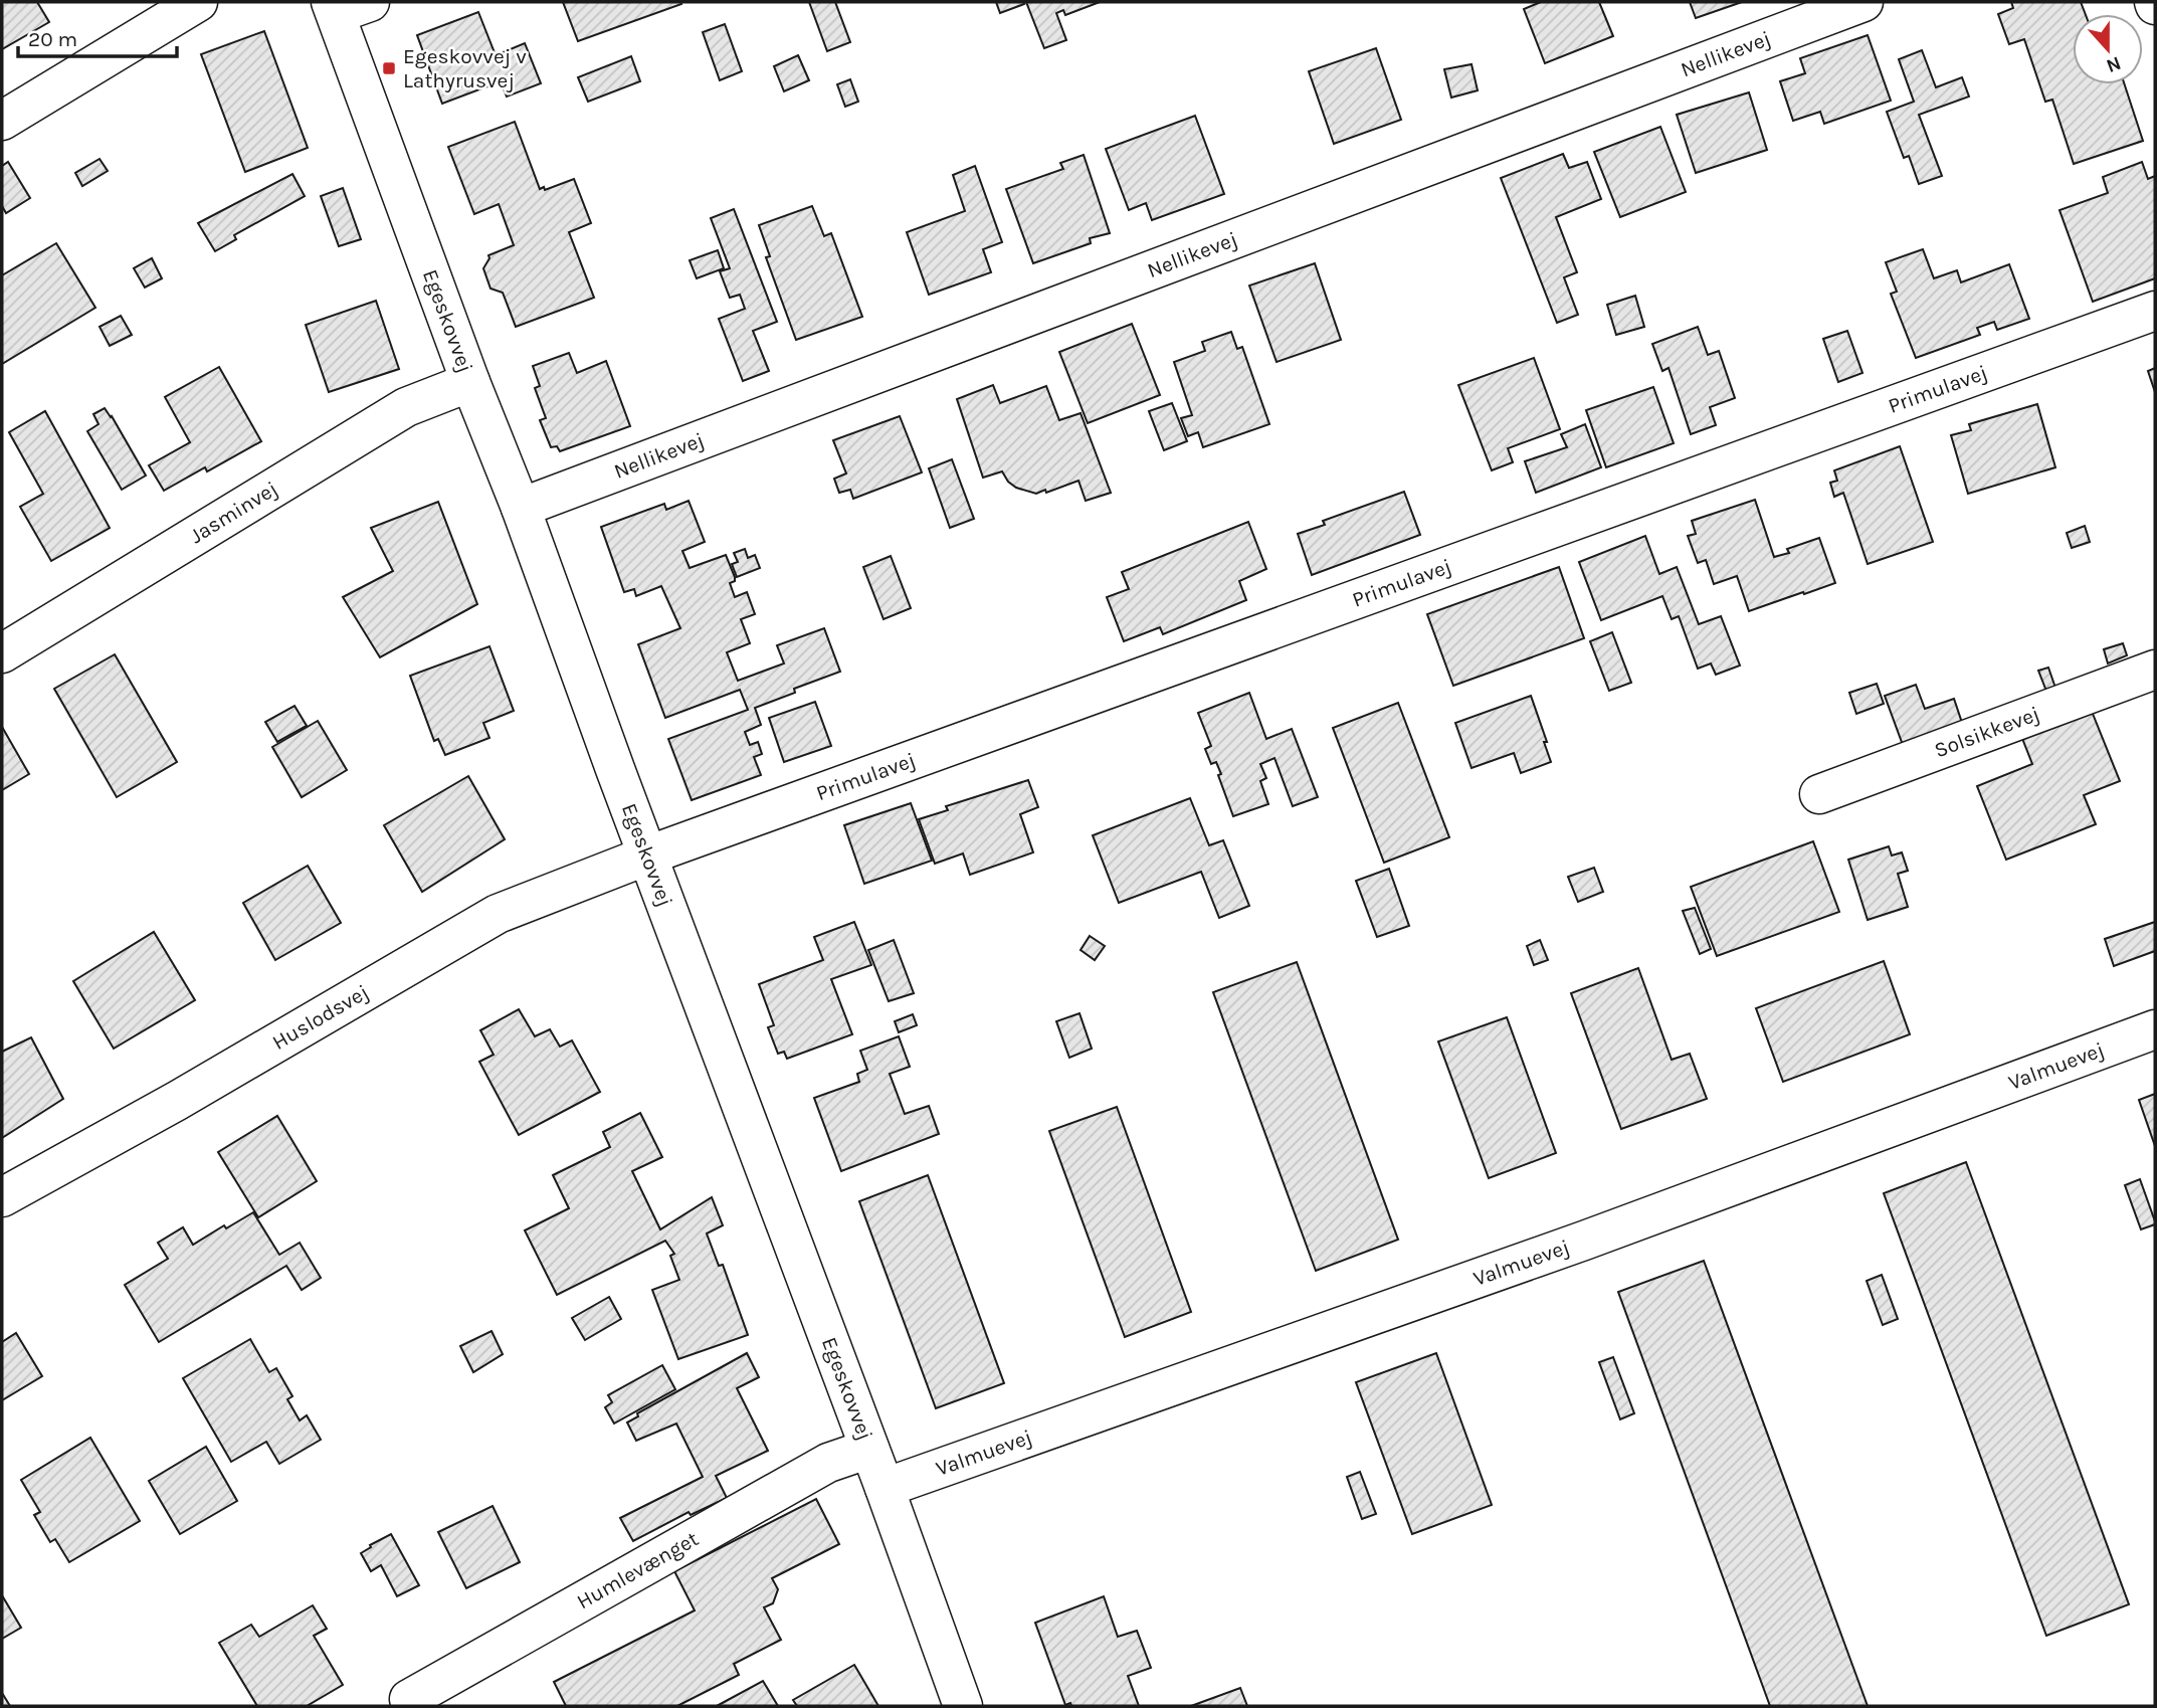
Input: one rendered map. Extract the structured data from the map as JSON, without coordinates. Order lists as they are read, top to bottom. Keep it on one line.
{"streets":{"street":["Nellikevej","Egeskovvej","Primulavej","Jasminvej","Solsikkevej","Huslodsvej","Valmuevej","Humlevænget"]},"crossings":[["Nellikevej","Egeskovvej"],["Egeskovvej","Primulavej"],["Egeskovvej","Jasminvej"],["Egeskovvej","Huslodsvej"],["Egeskovvej","Valmuevej"],["Egeskovvej","Humlevænget"],["Primulavej","Huslodsvej"]],"places":{"transit":["Egeskovvej v Lathyrusvej"]},"scale_bar":"20 m","north":"bottom"}
